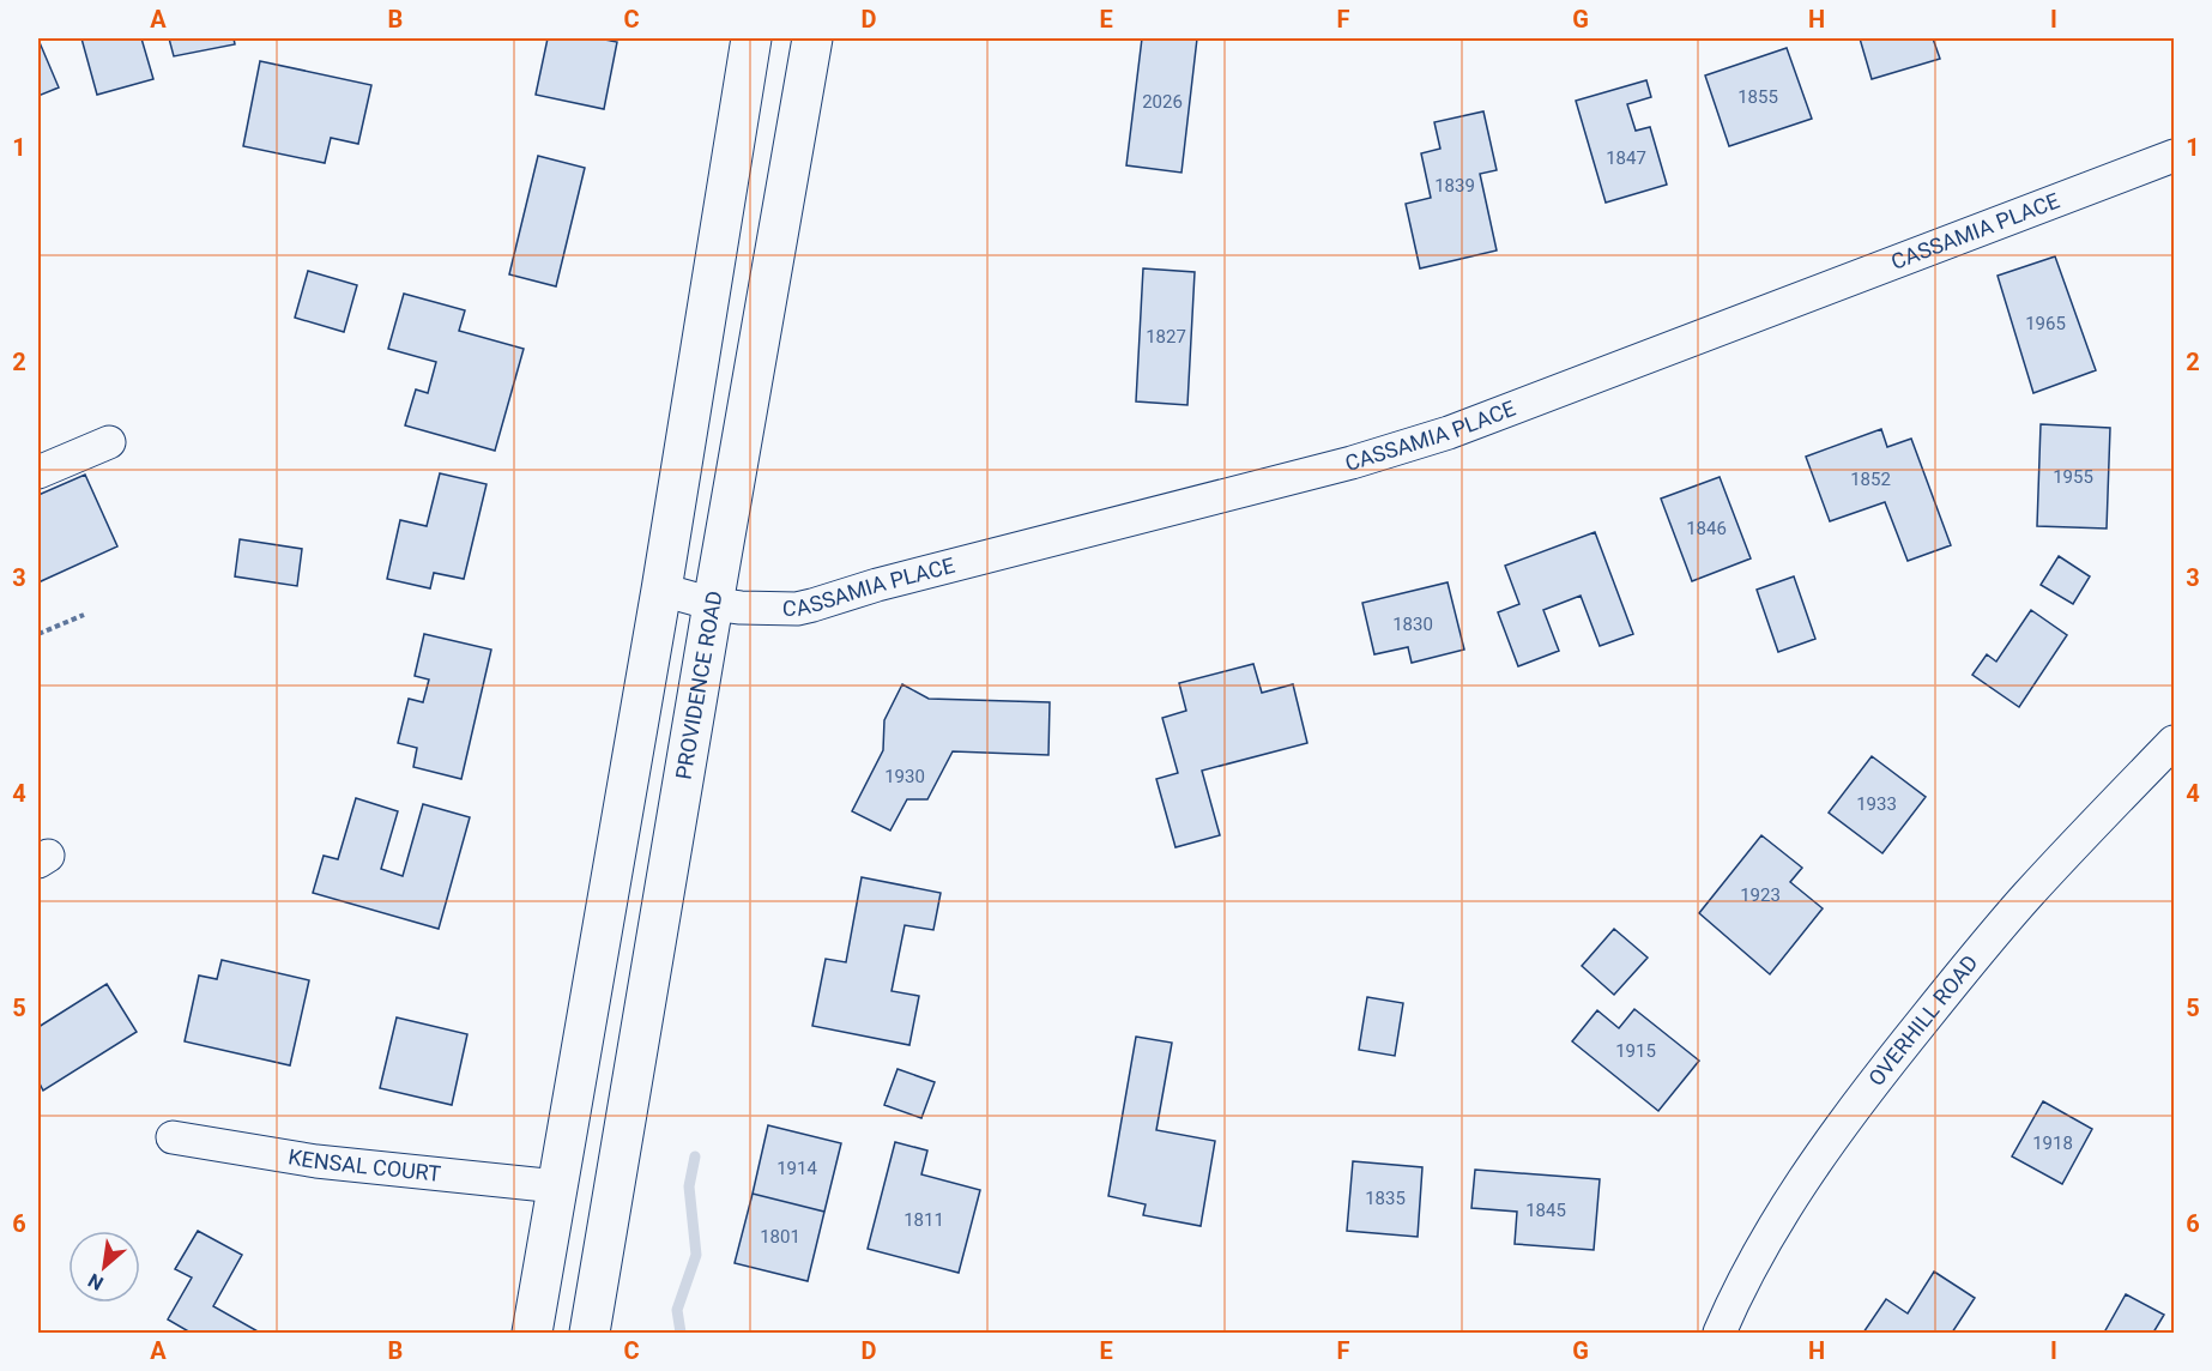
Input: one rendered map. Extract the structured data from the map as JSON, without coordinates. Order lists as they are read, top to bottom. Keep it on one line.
{"streets":{"main road":["PROVIDENCE ROAD"],"street":["CASSAMIA PLACE","OVERHILL ROAD","KENSAL COURT"]},"crossings":[["CASSAMIA PLACE","PROVIDENCE ROAD"]],"house_numbers":["1855","2026","1847","1839","1965","1827","1955","1852","1846","1830","1930","1933","1923","1915","1918","1914","1835","1845","1811","1801"],"north":"bottom left","grid":{"columns":["A","B","C","D","E","F","G","H","I"],"rows":["1","2","3","4","5","6"]}}
